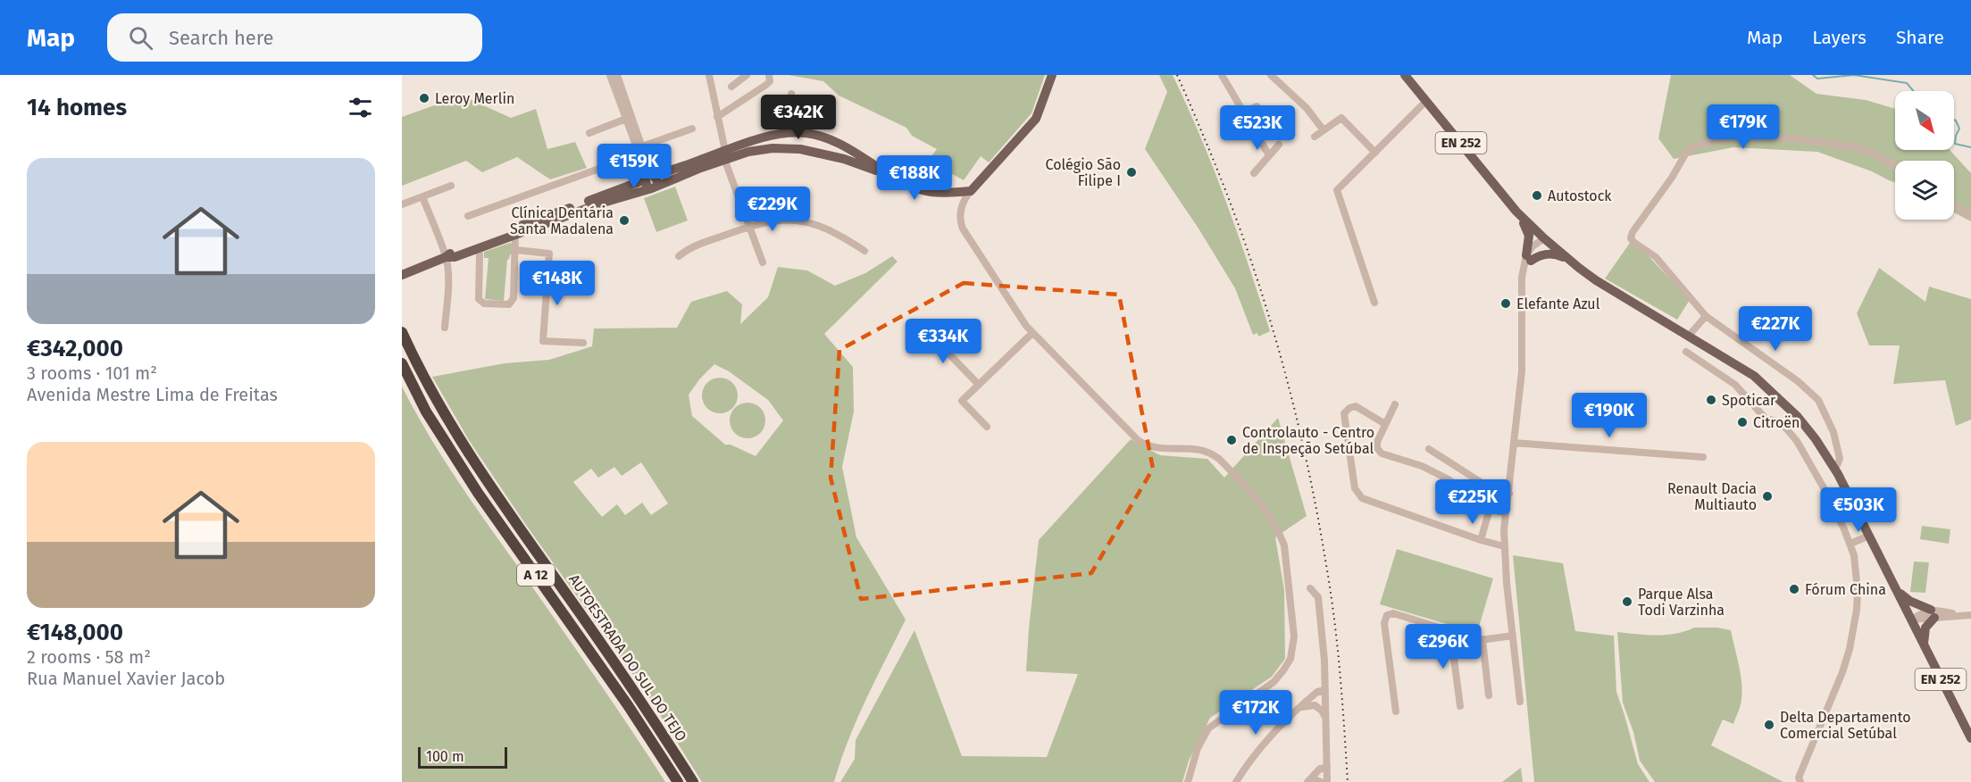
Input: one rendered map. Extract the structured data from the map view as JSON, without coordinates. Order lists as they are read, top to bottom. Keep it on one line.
{"streets":{"highway":["A 12","AUTOESTRADA DO SUL DO TEJO"],"main road":["EN 252"]},"places":["Leroy Merlin","Colégio São Filipe I","Autostock","Clínica Dentária Santa Madalena","Elefante Azul","Spoticar","Citroën","Controlauto - Centro de Inspeção Setúbal","Renault Dacia Multiauto","Fórum China","Parque Alsa Todi Varzinha","Delta Departamento Comercial Setúbal"],"scale_bar":"100 m","north":"bottom right","page":{"header":"Map","search":"Search here","nav":["Map","Layers","Share"],"heading":"14 homes","price":["€342K","€179K","€523K","€159K","€188K","€229K","€148K","€227K","€334K","€190K","€225K","€503K","€296K","€172K"],"list":[{"name":"€342,000","note":"3 rooms · 101 m² · Avenida Mestre Lima de Freitas"},{"name":"€148,000","note":"2 rooms · 58 m² · Rua Manuel Xavier Jacob"}],"scale":"100 m"}}
